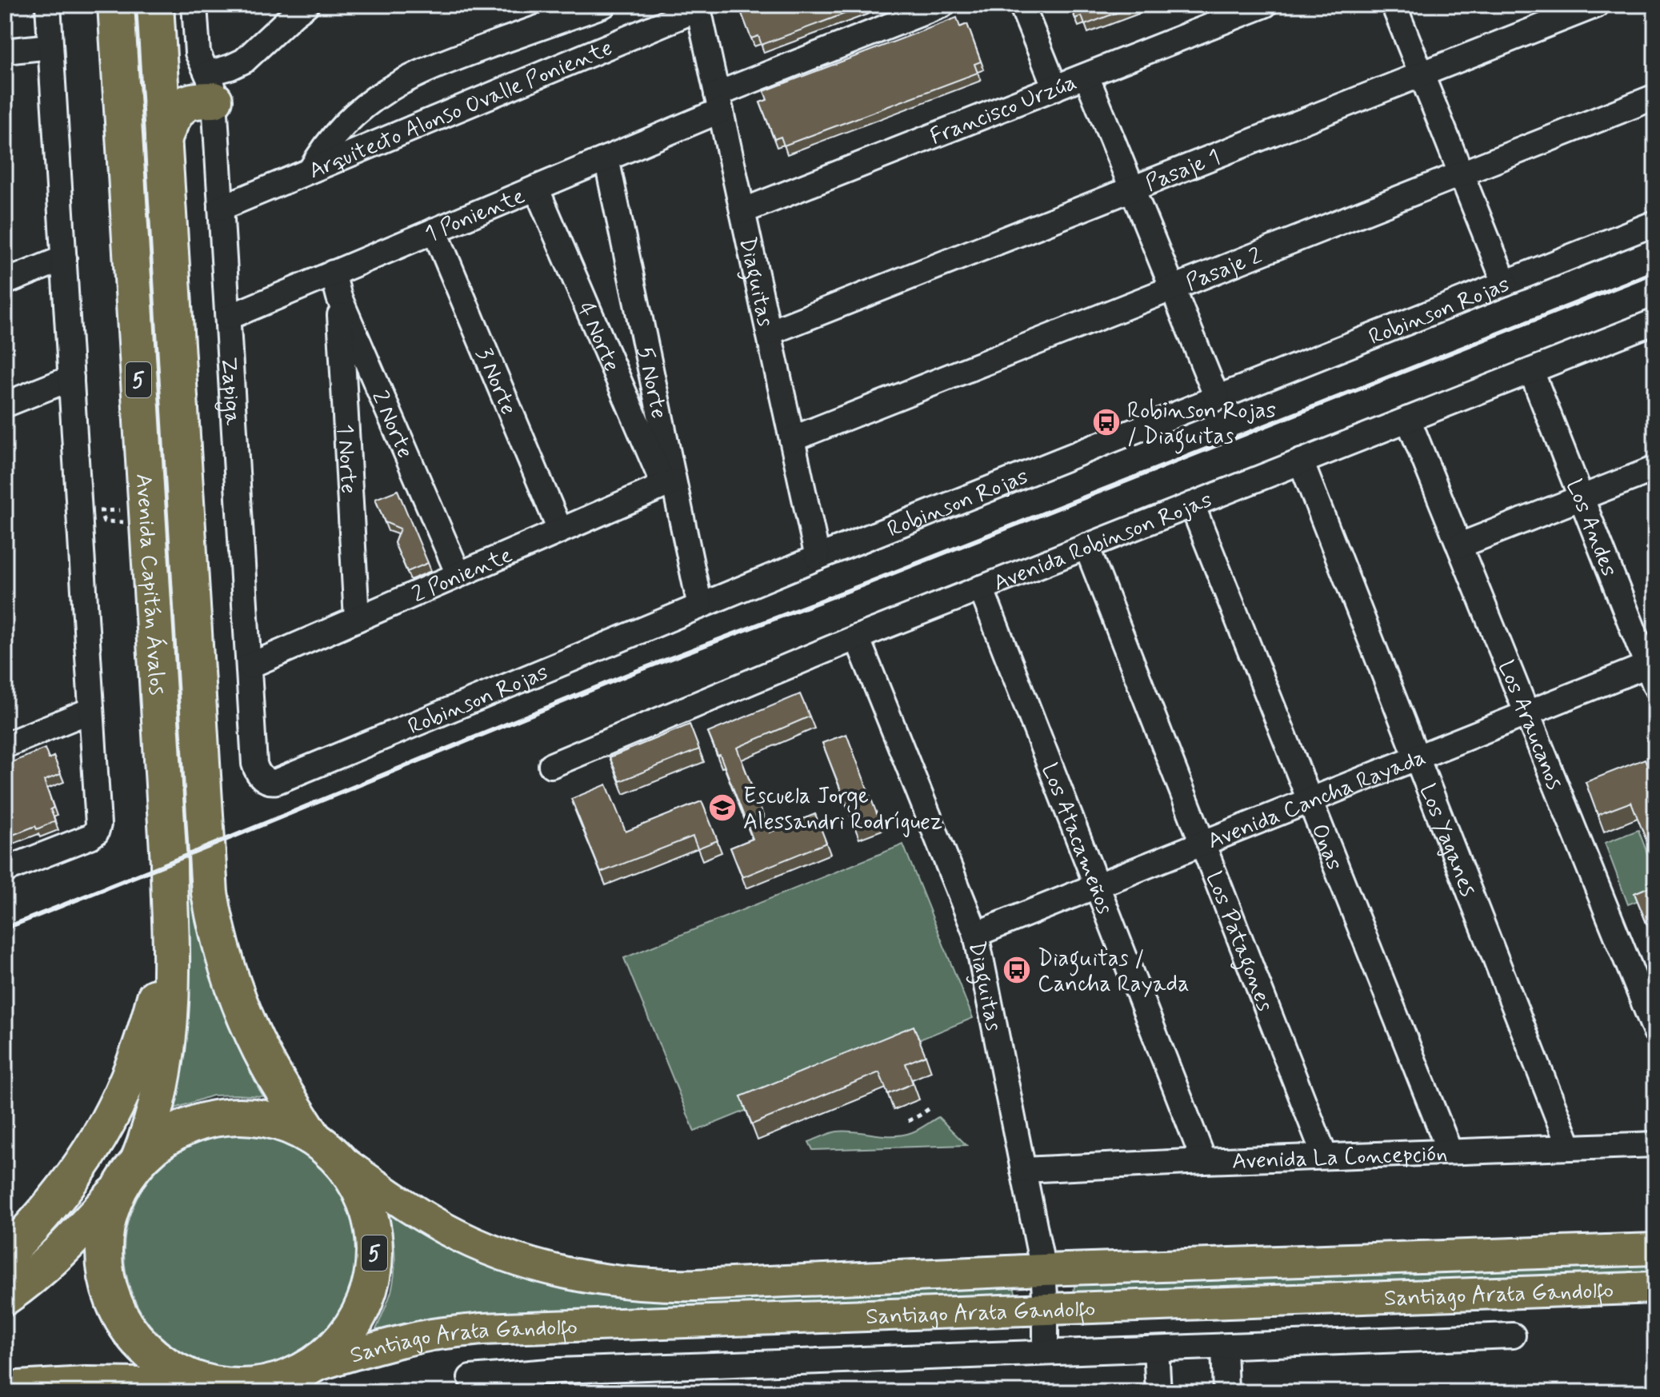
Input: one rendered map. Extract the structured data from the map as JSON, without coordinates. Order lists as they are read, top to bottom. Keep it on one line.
{"streets":{"highway":["5","Avenida Capitán Ávalos"],"main road":["Santiago Arata Gandolfo"],"street":["Francisco Urzúa","Arquitecto Alonso Ovalle Poniente","Pasaje 1","1 Poniente","Pasaje 2","Diaguitas","Robinson Rojas","4 Norte","3 Norte","5 Norte","Zapiga","2 Norte","1 Norte","Los Andes","Avenida Robinson Rojas","2 Poniente","Los Araucanos","Avenida Cancha Rayada","Los Atacameños","Los Yaganes","Onas","Los Patagones","Avenida La Concepción"]},"crossings":[["Francisco Urzúa","Diaguitas"],["Arquitecto Alonso Ovalle Poniente","Diaguitas"],["Arquitecto Alonso Ovalle Poniente","Zapiga"],["Pasaje 1","Diaguitas"],["1 Poniente","Diaguitas"],["1 Poniente","4 Norte"],["1 Poniente","3 Norte"],["1 Poniente","5 Norte"],["1 Poniente","Zapiga"],["1 Poniente","2 Norte"],["Pasaje 2","Diaguitas"],["Diaguitas","Robinson Rojas"],["Diaguitas","Avenida Robinson Rojas"],["Diaguitas","Avenida Cancha Rayada"],["Diaguitas","Avenida La Concepción"],["Diaguitas","Santiago Arata Gandolfo"],["Robinson Rojas","5 Norte"],["Robinson Rojas","Zapiga"],["4 Norte","5 Norte"],["4 Norte","2 Poniente"],["5","Avenida Capitán Ávalos"],["5","Santiago Arata Gandolfo"],["3 Norte","2 Poniente"],["5 Norte","2 Poniente"],["Zapiga","2 Poniente"],["2 Norte","1 Norte"],["2 Norte","2 Poniente"],["1 Norte","2 Poniente"],["Los Andes","Avenida Robinson Rojas"],["Los Andes","Avenida Cancha Rayada"],["Avenida Robinson Rojas","Los Araucanos"],["Avenida Robinson Rojas","Los Atacameños"],["Avenida Robinson Rojas","Los Yaganes"],["Avenida Robinson Rojas","Onas"],["Avenida Robinson Rojas","Los Patagones"],["Avenida Capitán Ávalos","Santiago Arata Gandolfo"],["Los Araucanos","Avenida Cancha Rayada"],["Avenida Cancha Rayada","Los Atacameños"],["Avenida Cancha Rayada","Los Yaganes"],["Avenida Cancha Rayada","Onas"],["Avenida Cancha Rayada","Los Patagones"],["Los Atacameños","Avenida La Concepción"],["Los Yaganes","Avenida La Concepción"],["Onas","Avenida La Concepción"],["Los Patagones","Avenida La Concepción"]],"places":{"bus stop":["Robinson Rojas / Diaguitas","Diaguitas / Cancha Rayada"],"school or university":["Escuela Jorge Alessandri Rodríguez"]}}
